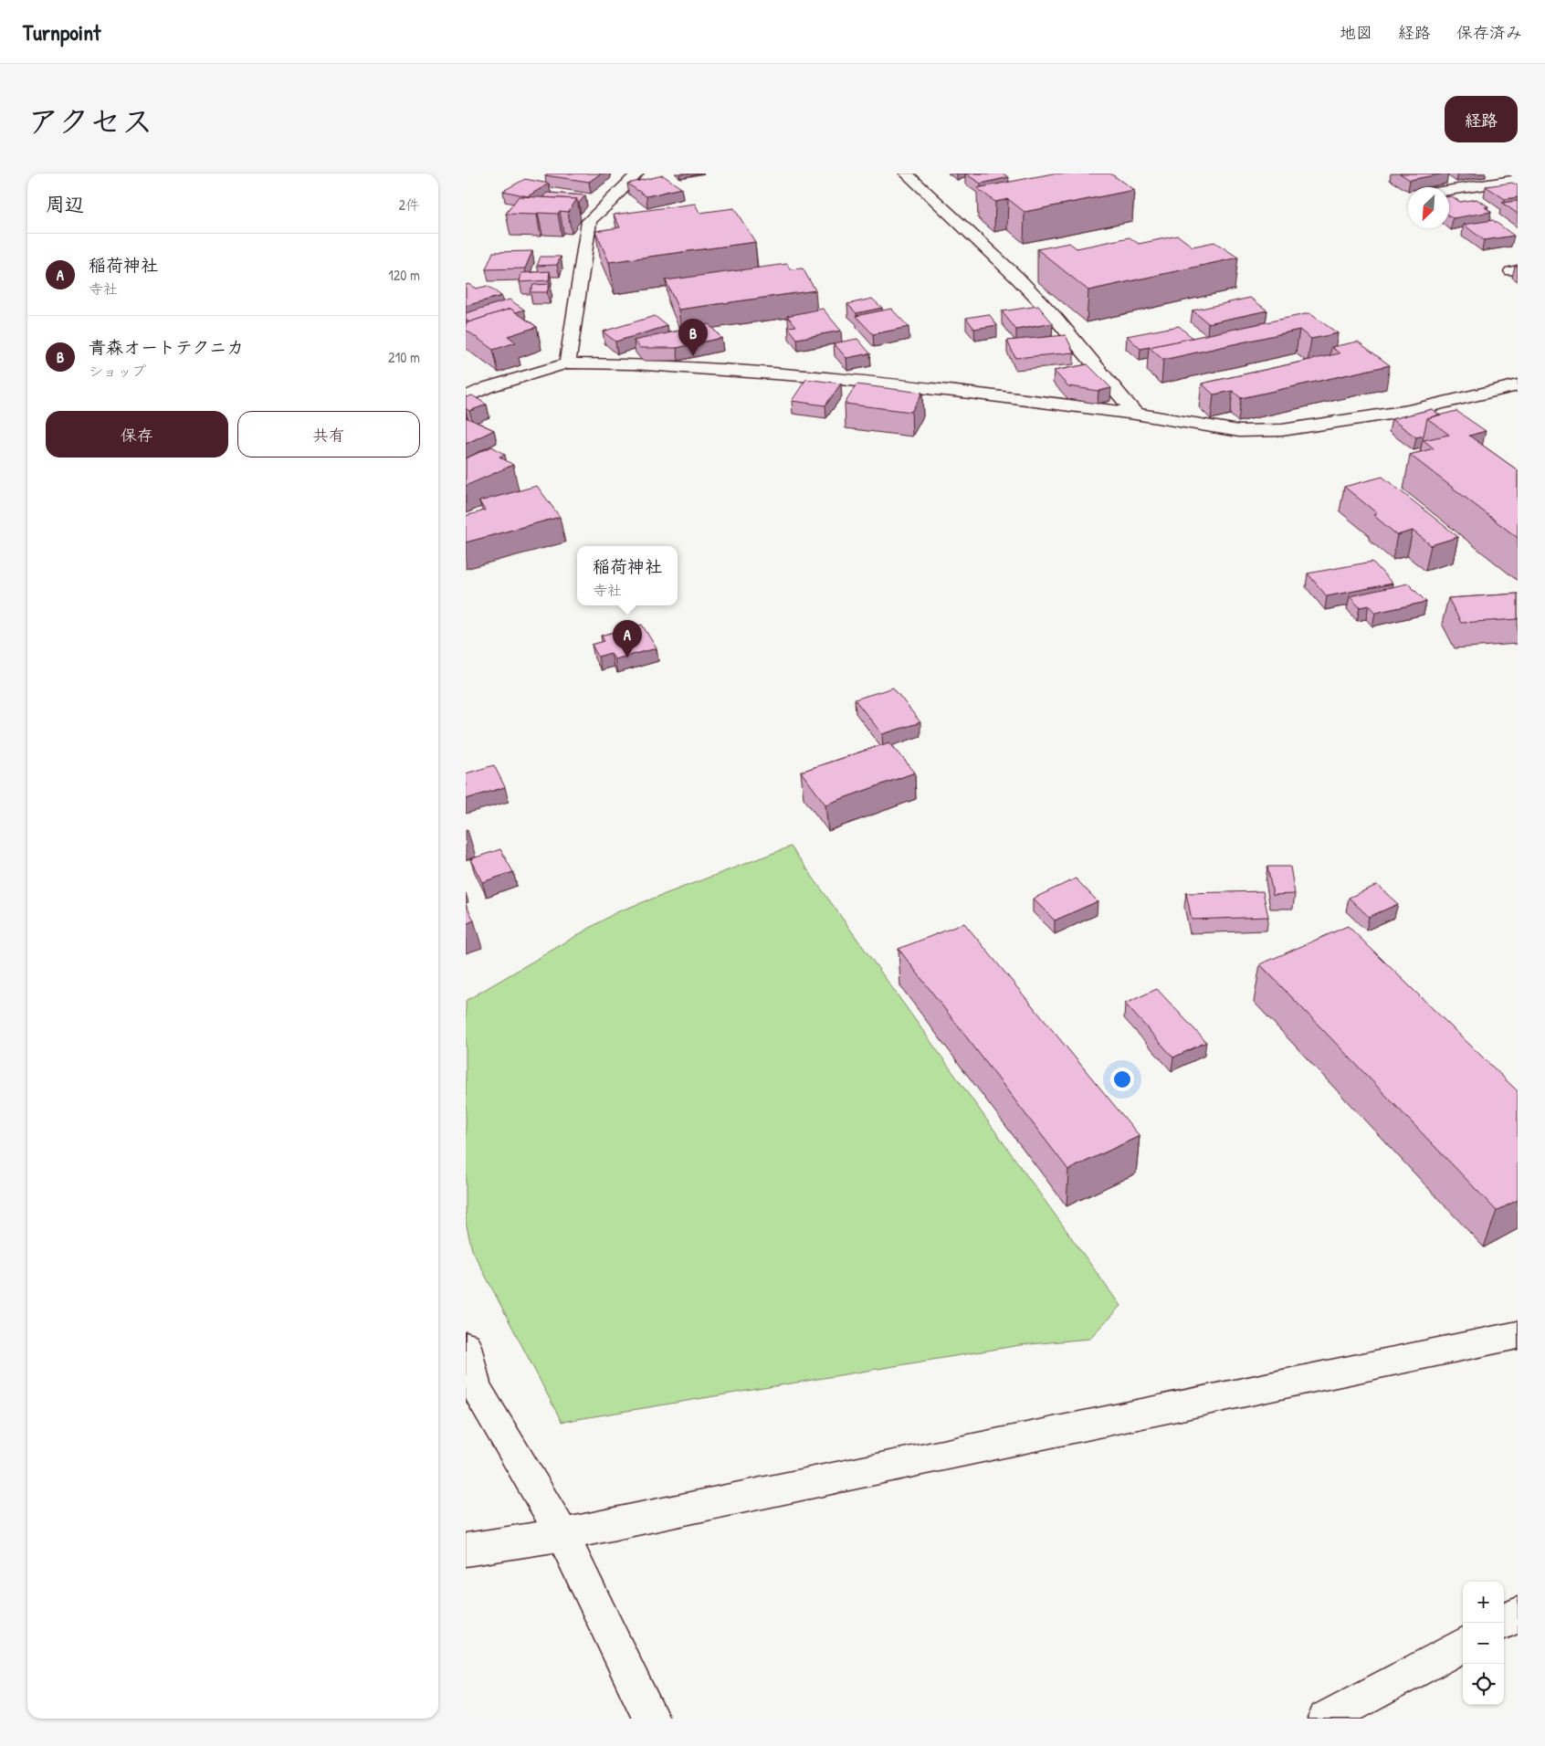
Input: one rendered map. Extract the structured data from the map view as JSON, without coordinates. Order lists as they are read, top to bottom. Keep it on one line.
{"north":"bottom left","page":{"header":"Turnpoint","nav":["地図","経路","保存済み"],"title":"アクセス","buttons":["経路",["保存","共有"]],"heading":["周辺","2件"],"list":[{"mark":"A","name":"稲荷神社","note":"寺社","value":"120 m"},{"mark":"B","name":"青森オートテクニカ","note":"ショップ","value":"210 m"}],"pins":["B","A"],"popup":["稲荷神社","寺社"],"map_buttons":["+","−"]}}
